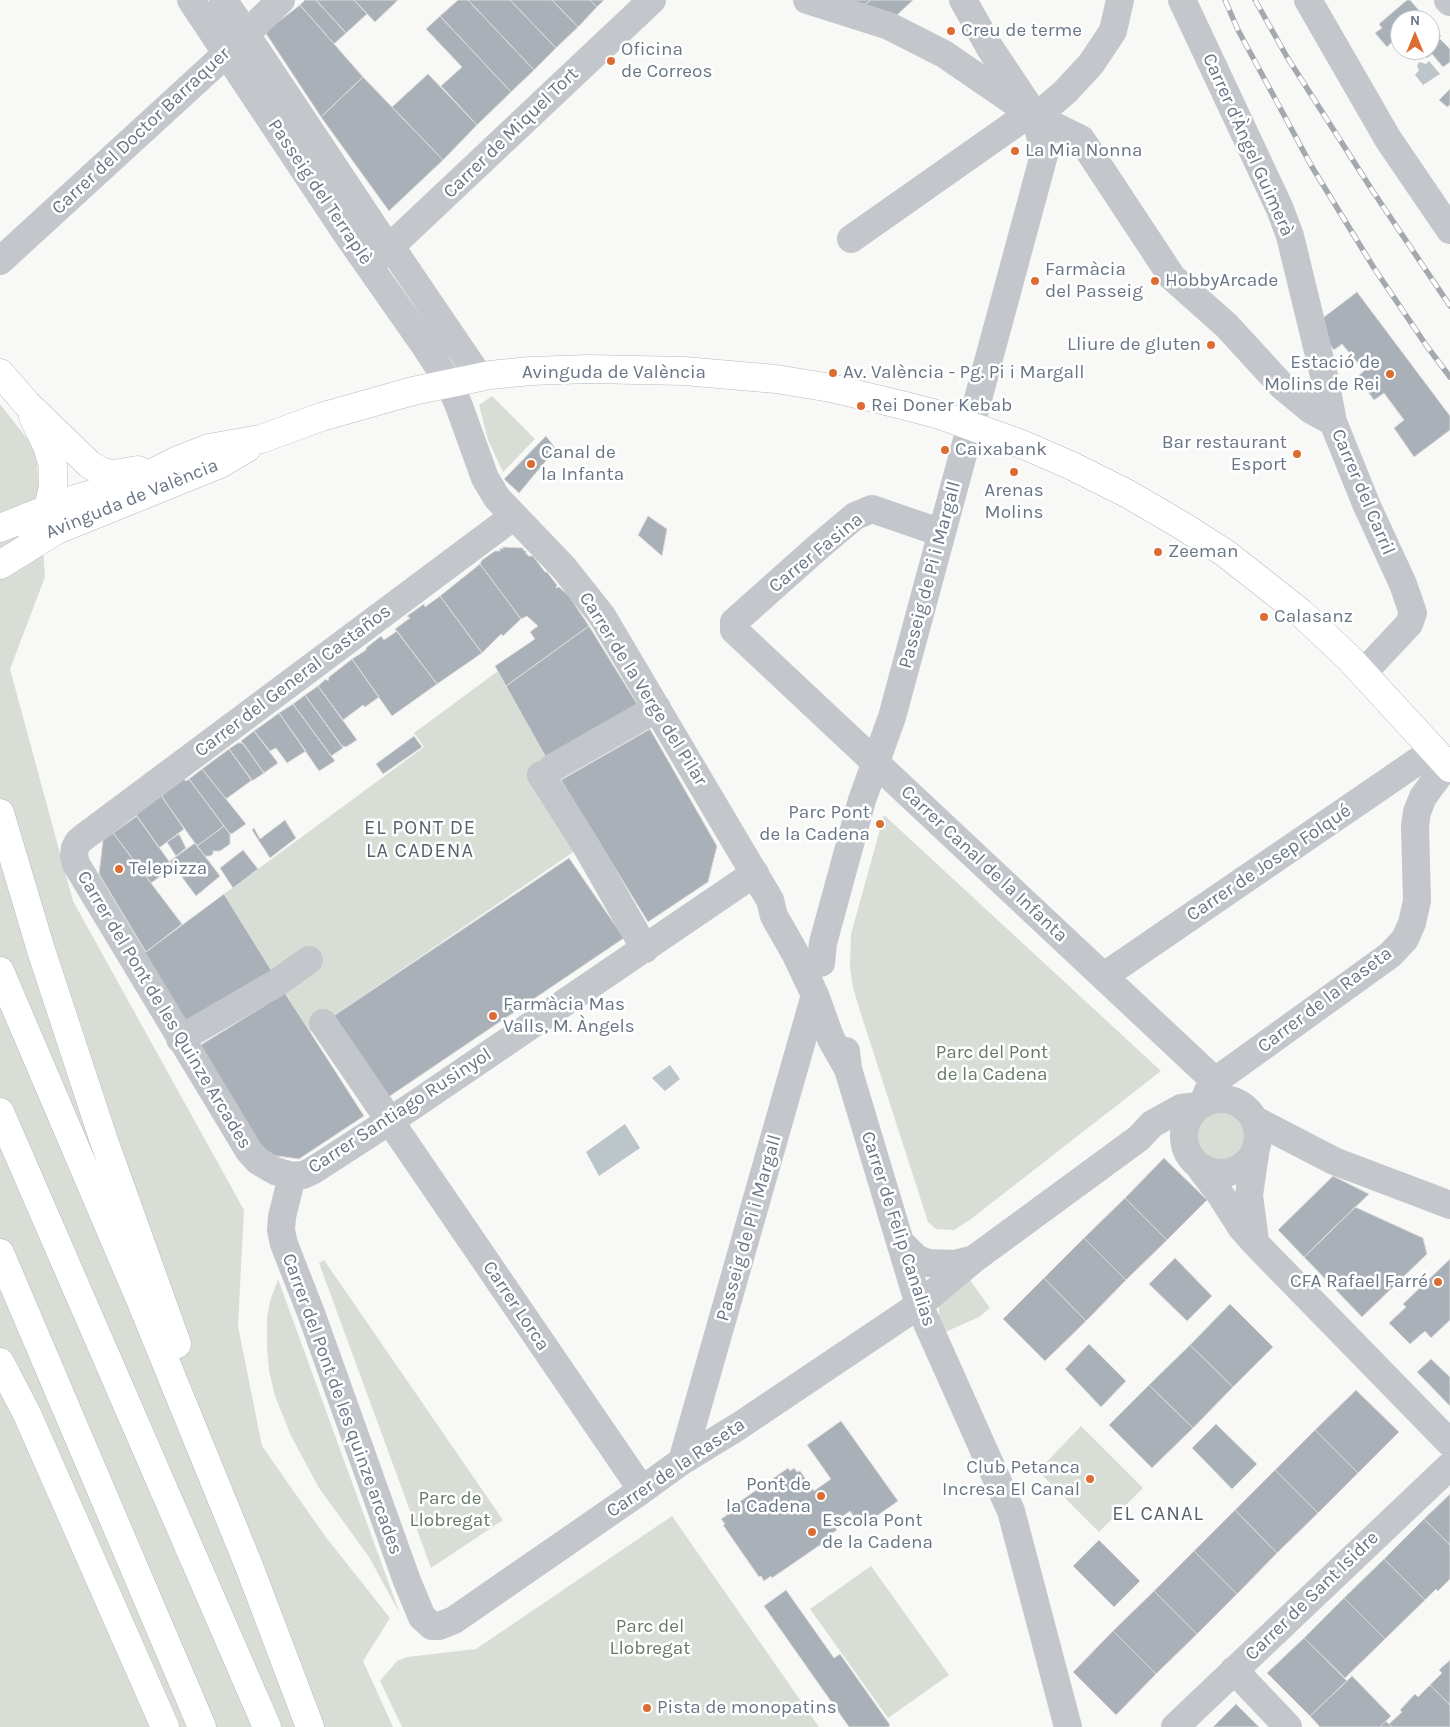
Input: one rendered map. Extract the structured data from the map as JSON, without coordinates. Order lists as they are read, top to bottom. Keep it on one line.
{"streets":{"main road":["Avinguda de València"],"street":["Carrer del Doctor Barraquer","Carrer de Miquel Tort","Carrer d'Àngel Guimerà","Passeig del Terraplè","Carrer del Carril","Carrer Fasina","Passeig de Pi i Margall","Carrer del General Castaños","Carrer de la Verge del Pilar","Carrer de Josep Folqué","Carrer Canal de la Infanta","Carrer de la Raseta","Carrer del Pont de les Quinze Arcades","Carrer Santiago Rusinyol","Carrer de Felip Canalias","Carrer Lorca","Carrer del Pont de les quinze arcades","Carrer de Sant Isidre"]},"crossings":[["Carrer del Doctor Barraquer","Passeig del Terraplè"],["Carrer de Miquel Tort","Passeig del Terraplè"],["Carrer d'Àngel Guimerà","Carrer del Carril"],["Passeig del Terraplè","Avinguda de València"],["Passeig del Terraplè","Carrer de la Verge del Pilar"],["Avinguda de València","Carrer del Carril"],["Avinguda de València","Passeig de Pi i Margall"],["Avinguda de València","Carrer de la Verge del Pilar"],["Avinguda de València","Carrer de Josep Folqué"],["Avinguda de València","Carrer de la Raseta"],["Carrer del Carril","Passeig de Pi i Margall"],["Carrer Fasina","Passeig de Pi i Margall"],["Carrer Fasina","Carrer Canal de la Infanta"],["Passeig de Pi i Margall","Carrer de la Verge del Pilar"],["Passeig de Pi i Margall","Carrer Canal de la Infanta"],["Passeig de Pi i Margall","Carrer de la Raseta"],["Passeig de Pi i Margall","Carrer de Felip Canalias"],["Carrer del General Castaños","Carrer de la Verge del Pilar"],["Carrer del General Castaños","Carrer del Pont de les Quinze Arcades"],["Carrer de la Verge del Pilar","Carrer Santiago Rusinyol"],["Carrer de la Verge del Pilar","Carrer de Felip Canalias"],["Carrer de Josep Folqué","Carrer Canal de la Infanta"],["Carrer de Josep Folqué","Carrer de la Raseta"],["Carrer Canal de la Infanta","Carrer de la Raseta"],["Carrer de la Raseta","Carrer de Felip Canalias"],["Carrer de la Raseta","Carrer Lorca"],["Carrer de la Raseta","Carrer del Pont de les quinze arcades"],["Carrer del Pont de les Quinze Arcades","Carrer Santiago Rusinyol"],["Carrer del Pont de les Quinze Arcades","Carrer del Pont de les quinze arcades"],["Carrer Santiago Rusinyol","Carrer Lorca"],["Carrer Santiago Rusinyol","Carrer del Pont de les quinze arcades"]],"districts":["EL PONT DE LA CADENA","EL CANAL"],"parks":["Parc del Pont de la Cadena","Parc de Llobregat","Parc del Llobregat"],"places":["Creu de terme","Oficina de Correos","La Mia Nonna","Farmàcia del Passeig","HobbyArcade","Lliure de gluten","Av. València - Pg. Pi i Margall","Estació de Molins de Rei","Rei Doner Kebab","Caixabank","Bar restaurant Esport","Canal de la Infanta","Arenas Molins","Zeeman","Calasanz","Parc Pont de la Cadena","Telepizza","Farmàcia Mas Valls, M. Àngels","CFA Rafael Farré","Club Petanca Incresa El Canal","Pont de la Cadena","Escola Pont de la Cadena","Pista de monopatins"],"north":"top"}
